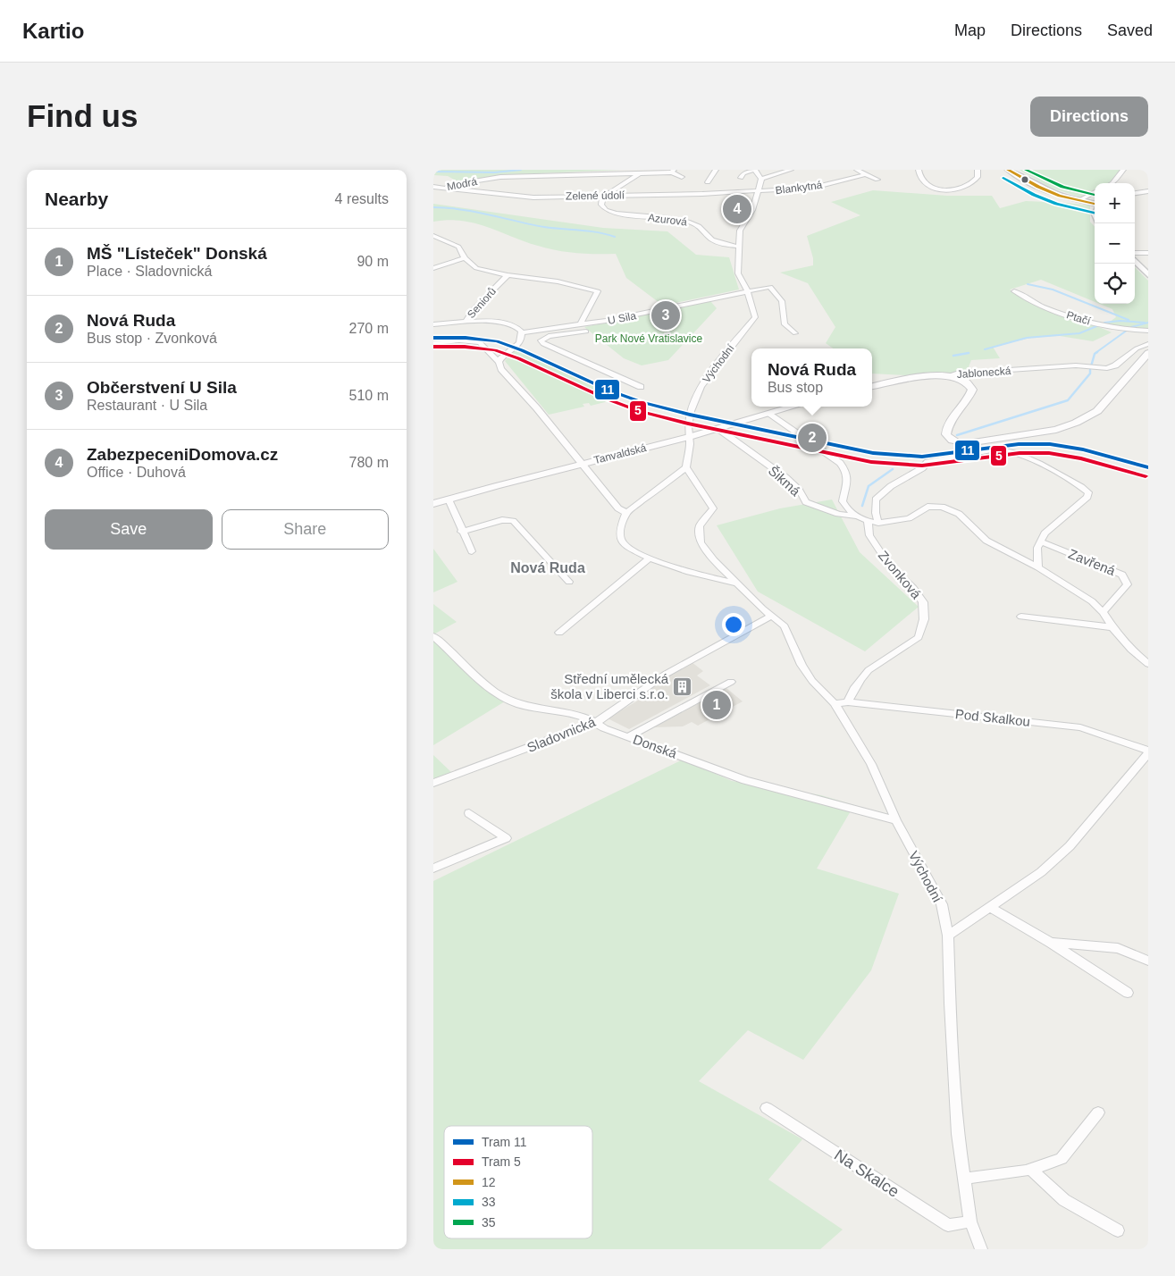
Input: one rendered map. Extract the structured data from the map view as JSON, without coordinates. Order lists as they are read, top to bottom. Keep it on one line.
{"streets":{"main road":["Jablonecká","Tanvaldská"],"street":["Modrá","Blankytná","Zelené údolí","Azurová","Seniorů","U Sila","Ptačí","Východní","Šikmá","Zavřená","Zvonková","Pod Skalkou","Sladovnická","Donská","Na Skalce"]},"crossings":[["Modrá","Zelené údolí"],["Blankytná","Zelené údolí"],["Zelené údolí","Azurová"],["Seniorů","U Sila"],["U Sila","Východní"],["Východní","Tanvaldská"],["Východní","Pod Skalkou"],["Východní","Sladovnická"],["Východní","Donská"],["Východní","Na Skalce"],["Tanvaldská","Šikmá"],["Zvonková","Pod Skalkou"],["Sladovnická","Donská"]],"districts":["Nová Ruda"],"parks":["Park Nové Vratislavice"],"places":{"building":["Střední umělecká škola v Liberci s.r.o."]},"lines":["transit line 12","transit line 35","transit line 33","tram line 11","tram line 5"],"legend":["Tram 11","Tram 5","12","33","35"],"page":{"header":"Kartio","nav":["Map","Directions","Saved"],"buttons":["Directions",["Save","Share"]],"title":"Find us","heading":["Nearby","4 results"],"map_buttons":["+","−"],"pins":["4","3","2","1"],"list":[{"mark":"1","name":"MŠ \"Lísteček\" Donská","note":"Place · Sladovnická","value":"90 m"},{"mark":"2","name":"Nová Ruda","note":"Bus stop · Zvonková","value":"270 m"},{"mark":"3","name":"Občerstvení U Sila","note":"Restaurant · U Sila","value":"510 m"},{"mark":"4","name":"ZabezpeceniDomova.cz","note":"Office · Duhová","value":"780 m"}],"popup":["Nová Ruda","Bus stop"]}}
